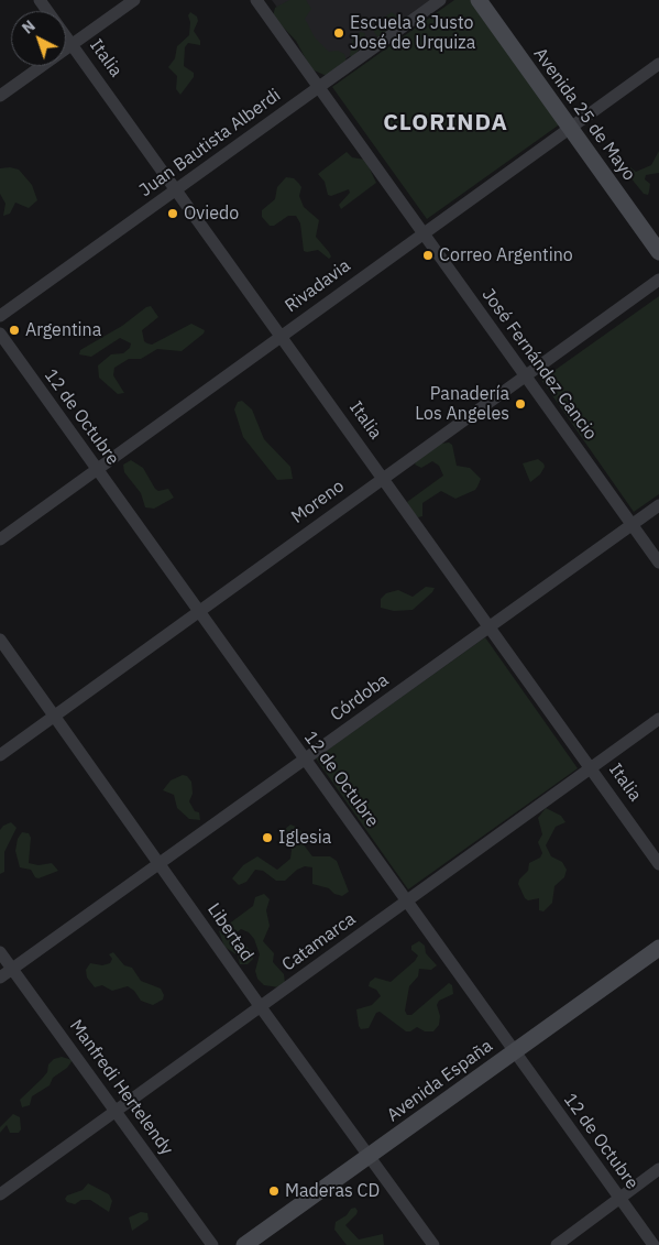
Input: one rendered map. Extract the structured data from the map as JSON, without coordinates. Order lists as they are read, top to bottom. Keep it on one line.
{"streets":{"main road":["Avenida 25 de Mayo","Avenida España"],"street":["Italia","Juan Bautista Alberdi","Rivadavia","José Fernández Cancio","12 de Octubre","Moreno","Córdoba","Libertad","Catamarca","Manfredi Hertelendy"]},"crossings":[["Italia","Juan Bautista Alberdi"],["Italia","Rivadavia"],["Italia","Moreno"],["Italia","Córdoba"],["Italia","Catamarca"],["Avenida 25 de Mayo","Rivadavia"],["Juan Bautista Alberdi","José Fernández Cancio"],["Rivadavia","José Fernández Cancio"],["Rivadavia","12 de Octubre"],["José Fernández Cancio","Moreno"],["José Fernández Cancio","Córdoba"],["12 de Octubre","Moreno"],["12 de Octubre","Córdoba"],["12 de Octubre","Catamarca"],["12 de Octubre","Avenida España"],["Moreno","Libertad"],["Córdoba","Libertad"],["Córdoba","Manfredi Hertelendy"],["Libertad","Catamarca"],["Libertad","Avenida España"],["Catamarca","Manfredi Hertelendy"]],"districts":["CLORINDA"],"places":["Escuela 8 Justo José de Urquiza","Oviedo","Correo Argentino","Argentina","Panadería Los Angeles","Iglesia","Maderas CD"],"north":"top left"}
